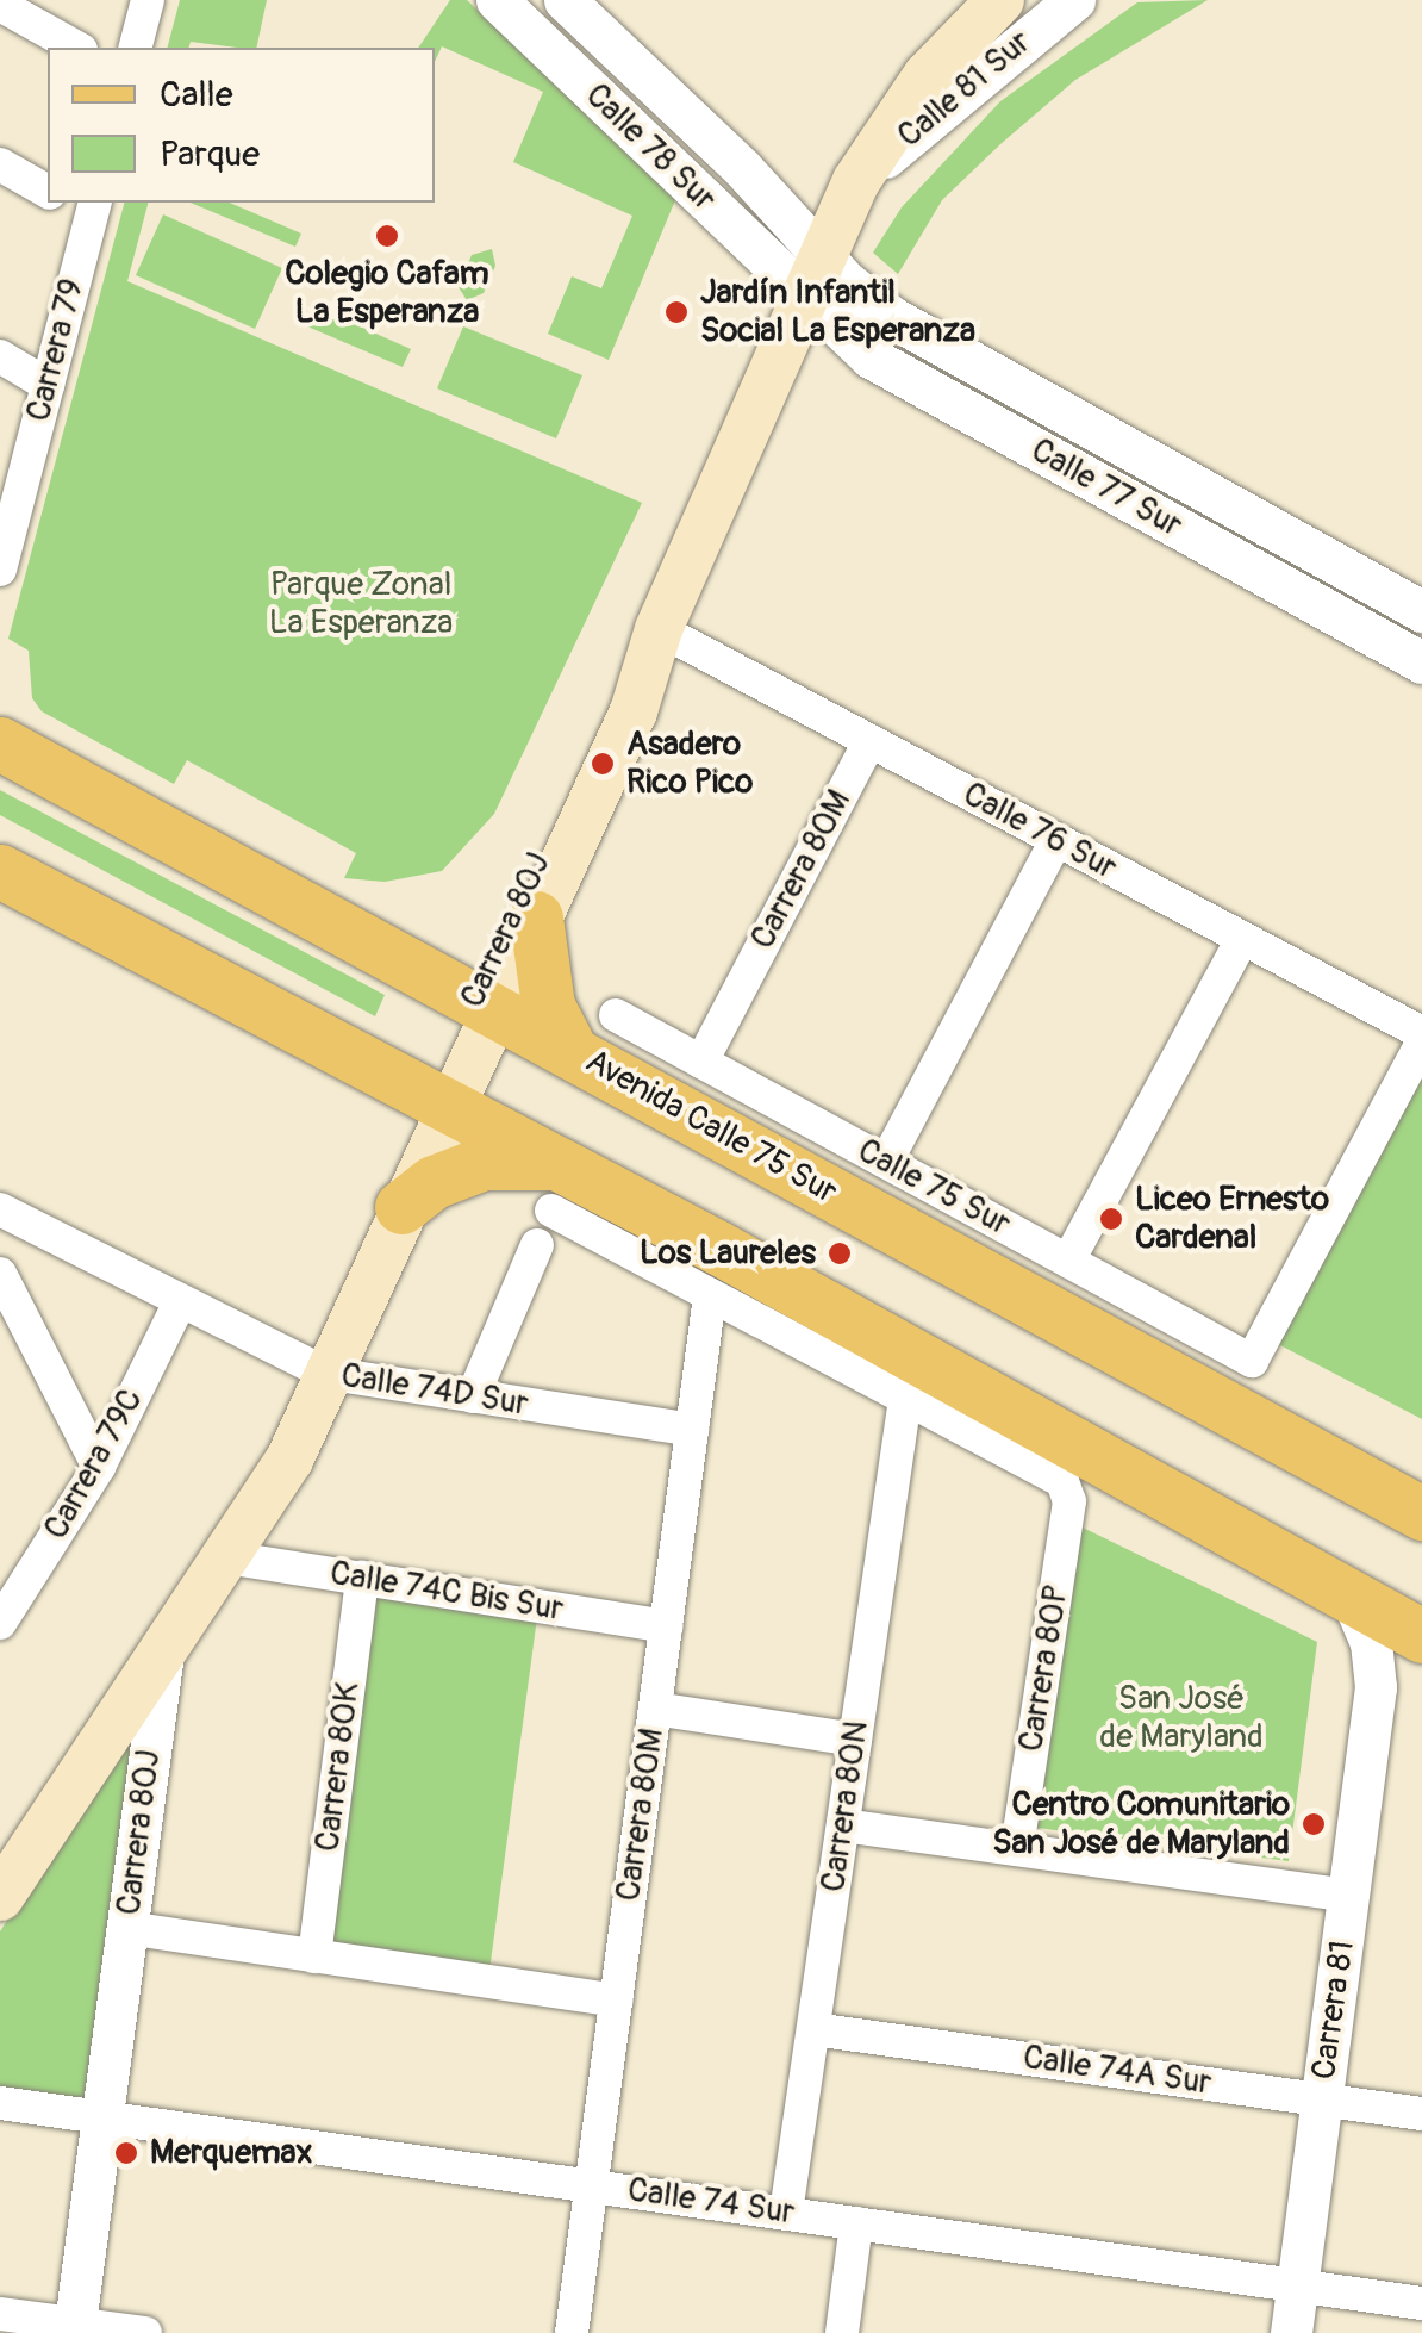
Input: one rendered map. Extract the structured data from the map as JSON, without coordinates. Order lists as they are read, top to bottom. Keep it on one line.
{"streets":{"main road":["Carrera 80J","Avenida Calle 75 Sur"],"street":["Calle 81 Sur","Calle 78 Sur","Carrera 79","Calle 77 Sur","Calle 76 Sur","Carrera 80M","Calle 75 Sur","Calle 74D Sur","Carrera 79C","Calle 74C Bis Sur","Carrera 80P","Carrera 80K","Carrera 80N","Carrera 81","Calle 74A Sur","Calle 74 Sur"]},"crossings":[["Calle 81 Sur","Carrera 80J"],["Calle 78 Sur","Calle 77 Sur"],["Calle 78 Sur","Carrera 80J"],["Calle 77 Sur","Carrera 80J"],["Calle 76 Sur","Carrera 80M"],["Calle 76 Sur","Carrera 80J"],["Carrera 80M","Calle 75 Sur"],["Carrera 80M","Calle 74D Sur"],["Carrera 80M","Calle 74C Bis Sur"],["Carrera 80M","Calle 74 Sur"],["Carrera 80J","Avenida Calle 75 Sur"],["Carrera 80J","Calle 74D Sur"],["Carrera 80J","Calle 74C Bis Sur"],["Carrera 80J","Calle 74 Sur"],["Calle 74D Sur","Carrera 79C"],["Calle 74C Bis Sur","Carrera 80K"],["Carrera 80P","Carrera 80N"],["Carrera 80N","Calle 74A Sur"],["Carrera 80N","Calle 74 Sur"],["Carrera 81","Calle 74A Sur"],["Carrera 81","Calle 74 Sur"]],"parks":["Parque Zonal La Esperanza","San José de Maryland"],"places":["Colegio Cafam La Esperanza","Jardín Infantil Social La Esperanza","Asadero Rico Pico","Liceo Ernesto Cardenal","Los Laureles","Centro Comunitario San José de Maryland","Merquemax"],"legend":["Calle","Parque"]}
